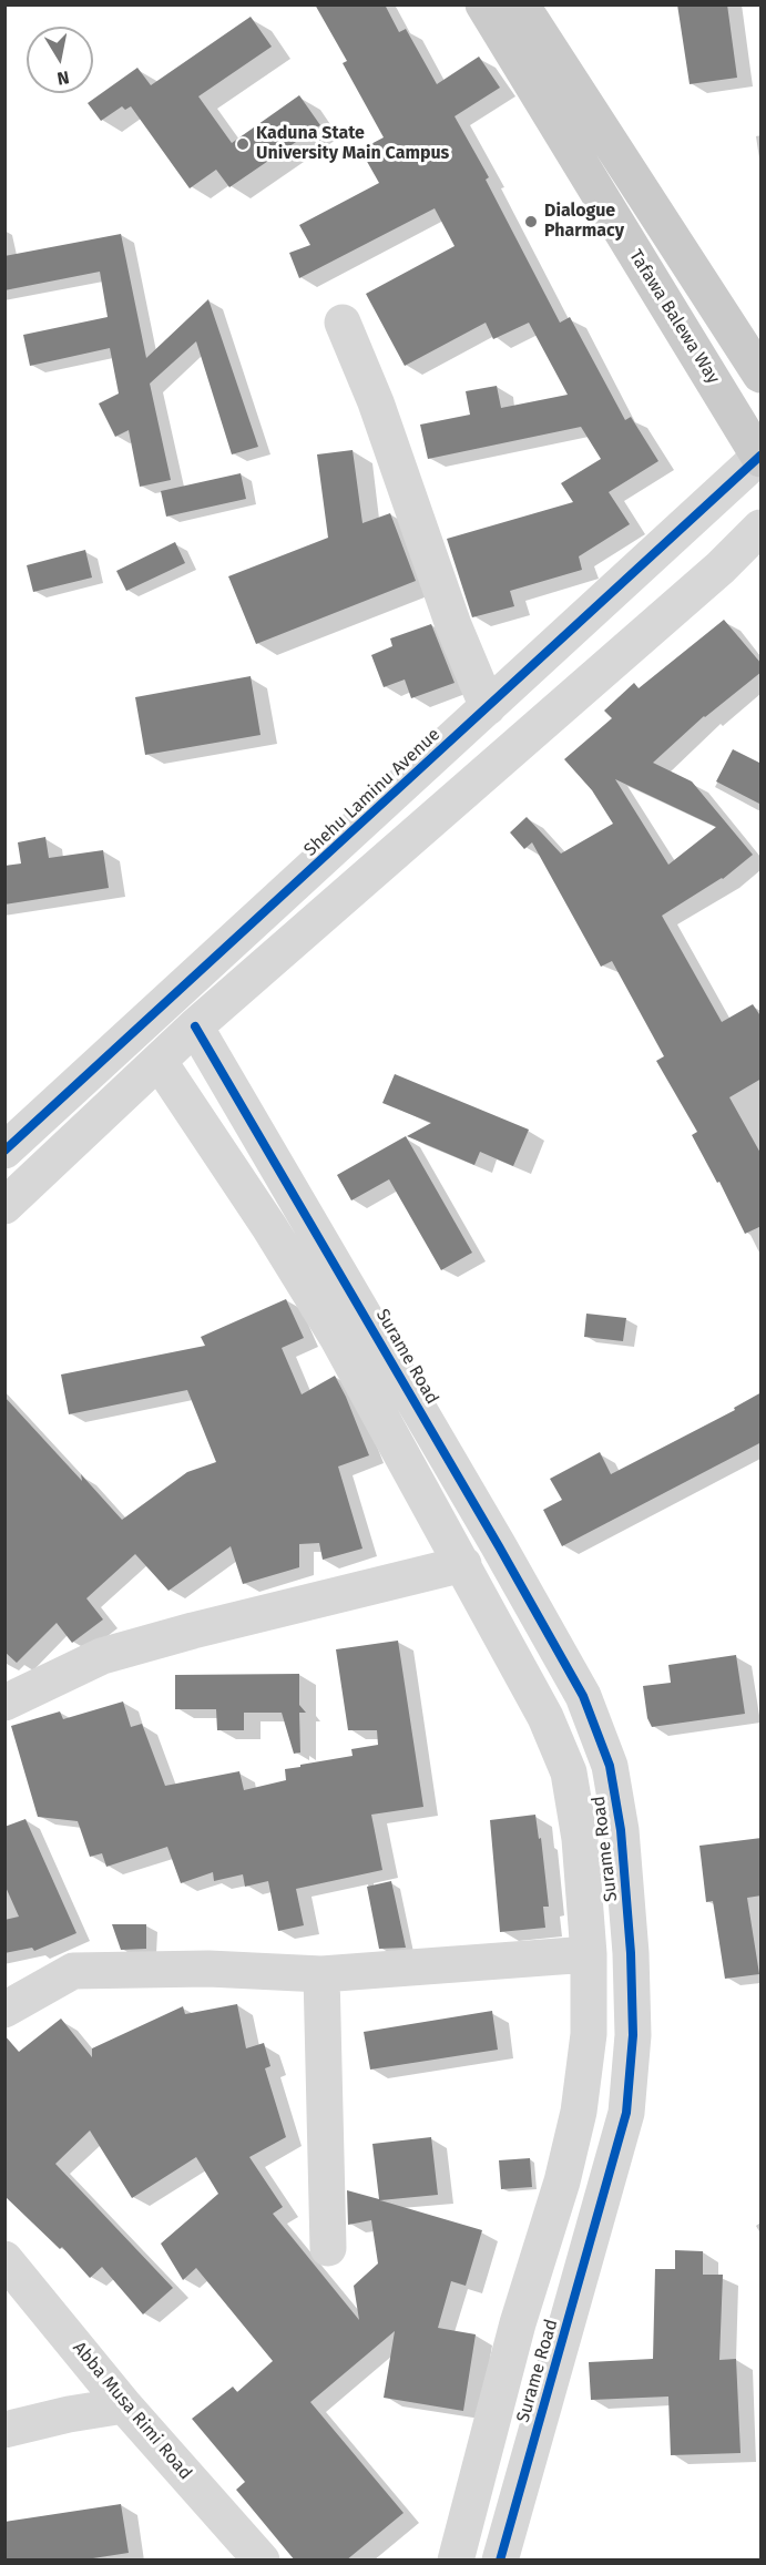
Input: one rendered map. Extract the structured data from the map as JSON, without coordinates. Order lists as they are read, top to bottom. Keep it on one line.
{"streets":{"main road":["Tafawa Balewa Way"],"street":["Shehu Laminu Avenue","Surame Road","Abba Musa Rimi Road"]},"crossings":[["Tafawa Balewa Way","Shehu Laminu Avenue"]],"places":["Kaduna State University Main Campus","Dialogue Pharmacy"],"north":"bottom"}
